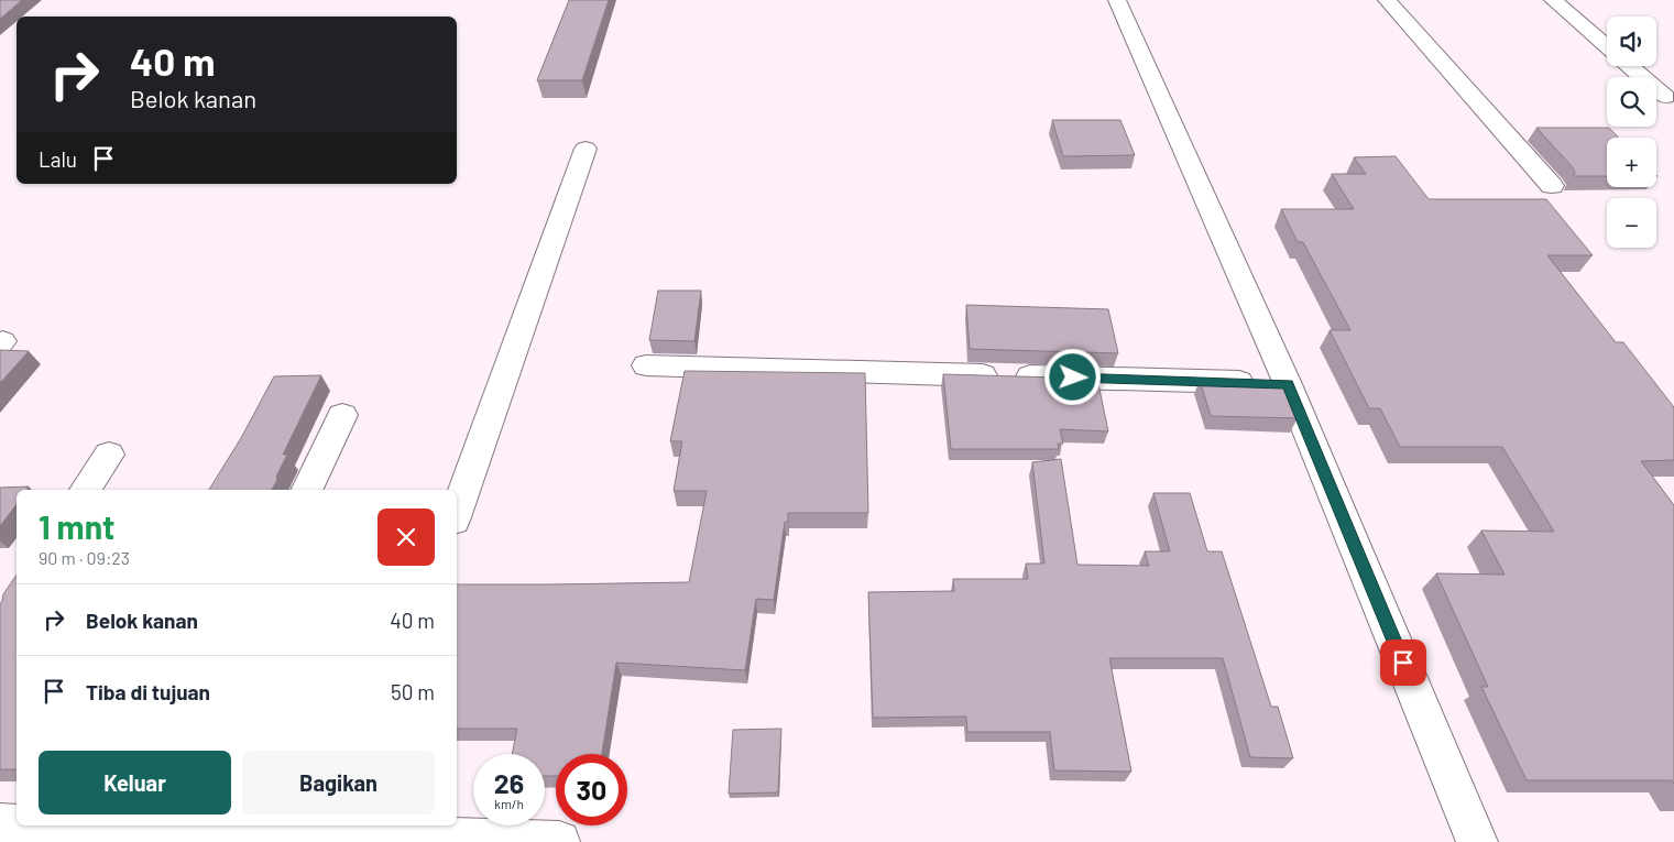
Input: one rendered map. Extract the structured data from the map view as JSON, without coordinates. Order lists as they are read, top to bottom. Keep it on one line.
{"page":{"map_buttons":["+","−"],"turn":["40 m","Belok kanan"],"then":"Lalu","heading":["1 mnt","90 m · 09:23"],"list":[{"name":"Belok kanan","value":"40 m"},{"name":"Tiba di tujuan","value":"50 m"}],"buttons":["Keluar","Bagikan"],"speed":"26 km/h","limit":"30"}}
